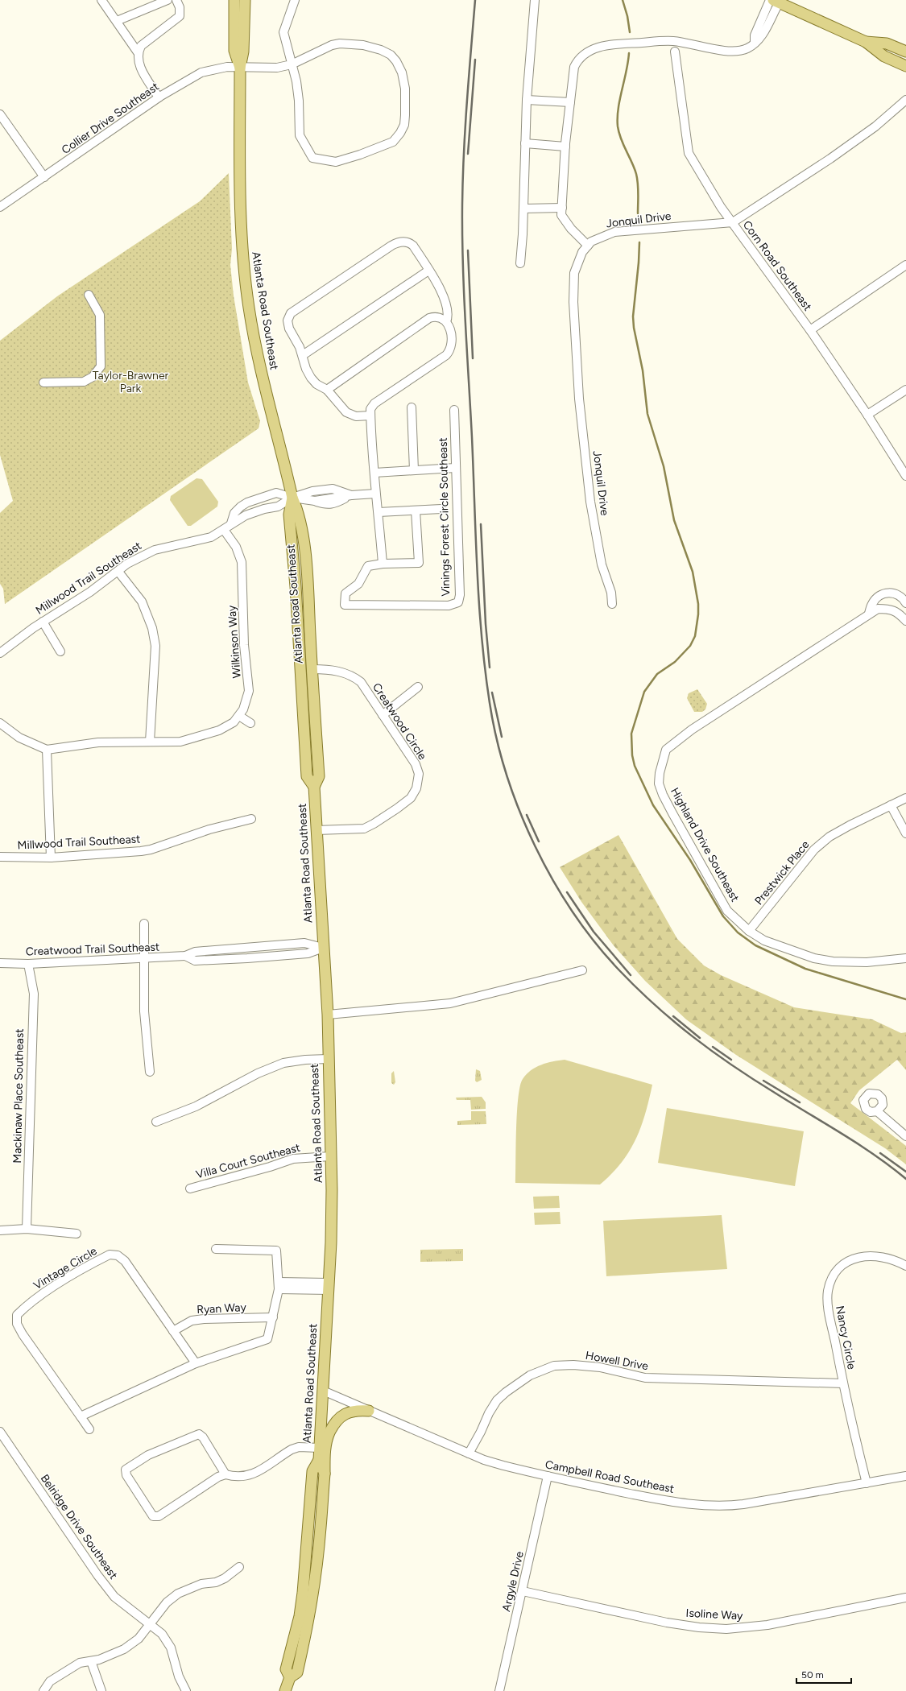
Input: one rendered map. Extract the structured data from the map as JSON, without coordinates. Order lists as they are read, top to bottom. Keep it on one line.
{"streets":{"main road":["Atlanta Road Southeast"],"street":["Collier Drive Southeast","Jonquil Drive","Corn Road Southeast","Vinings Forest Circle Southeast","Millwood Trail Southeast","Wilkinson Way","Creatwood Circle","Highland Drive Southeast","Prestwick Place","Creatwood Trail Southeast","Mackinaw Place Southeast","Villa Court Southeast","Vintage Circle","Ryan Way","Nancy Circle","Howell Drive","Campbell Road Southeast","Belridge Drive Southeast","Argyle Drive","Isoline Way"]},"crossings":[["Collier Drive Southeast","Atlanta Road Southeast"],["Jonquil Drive","Corn Road Southeast"],["Atlanta Road Southeast","Millwood Trail Southeast"],["Atlanta Road Southeast","Creatwood Circle"],["Atlanta Road Southeast","Creatwood Trail Southeast"],["Atlanta Road Southeast","Villa Court Southeast"],["Atlanta Road Southeast","Campbell Road Southeast"],["Millwood Trail Southeast","Wilkinson Way"],["Highland Drive Southeast","Prestwick Place"],["Creatwood Trail Southeast","Mackinaw Place Southeast"],["Vintage Circle","Ryan Way"],["Nancy Circle","Howell Drive"],["Nancy Circle","Campbell Road Southeast"],["Howell Drive","Campbell Road Southeast"],["Campbell Road Southeast","Argyle Drive"],["Argyle Drive","Isoline Way"]],"parks":["Taylor-Brawner Park"],"scale_bar":"50 m"}
